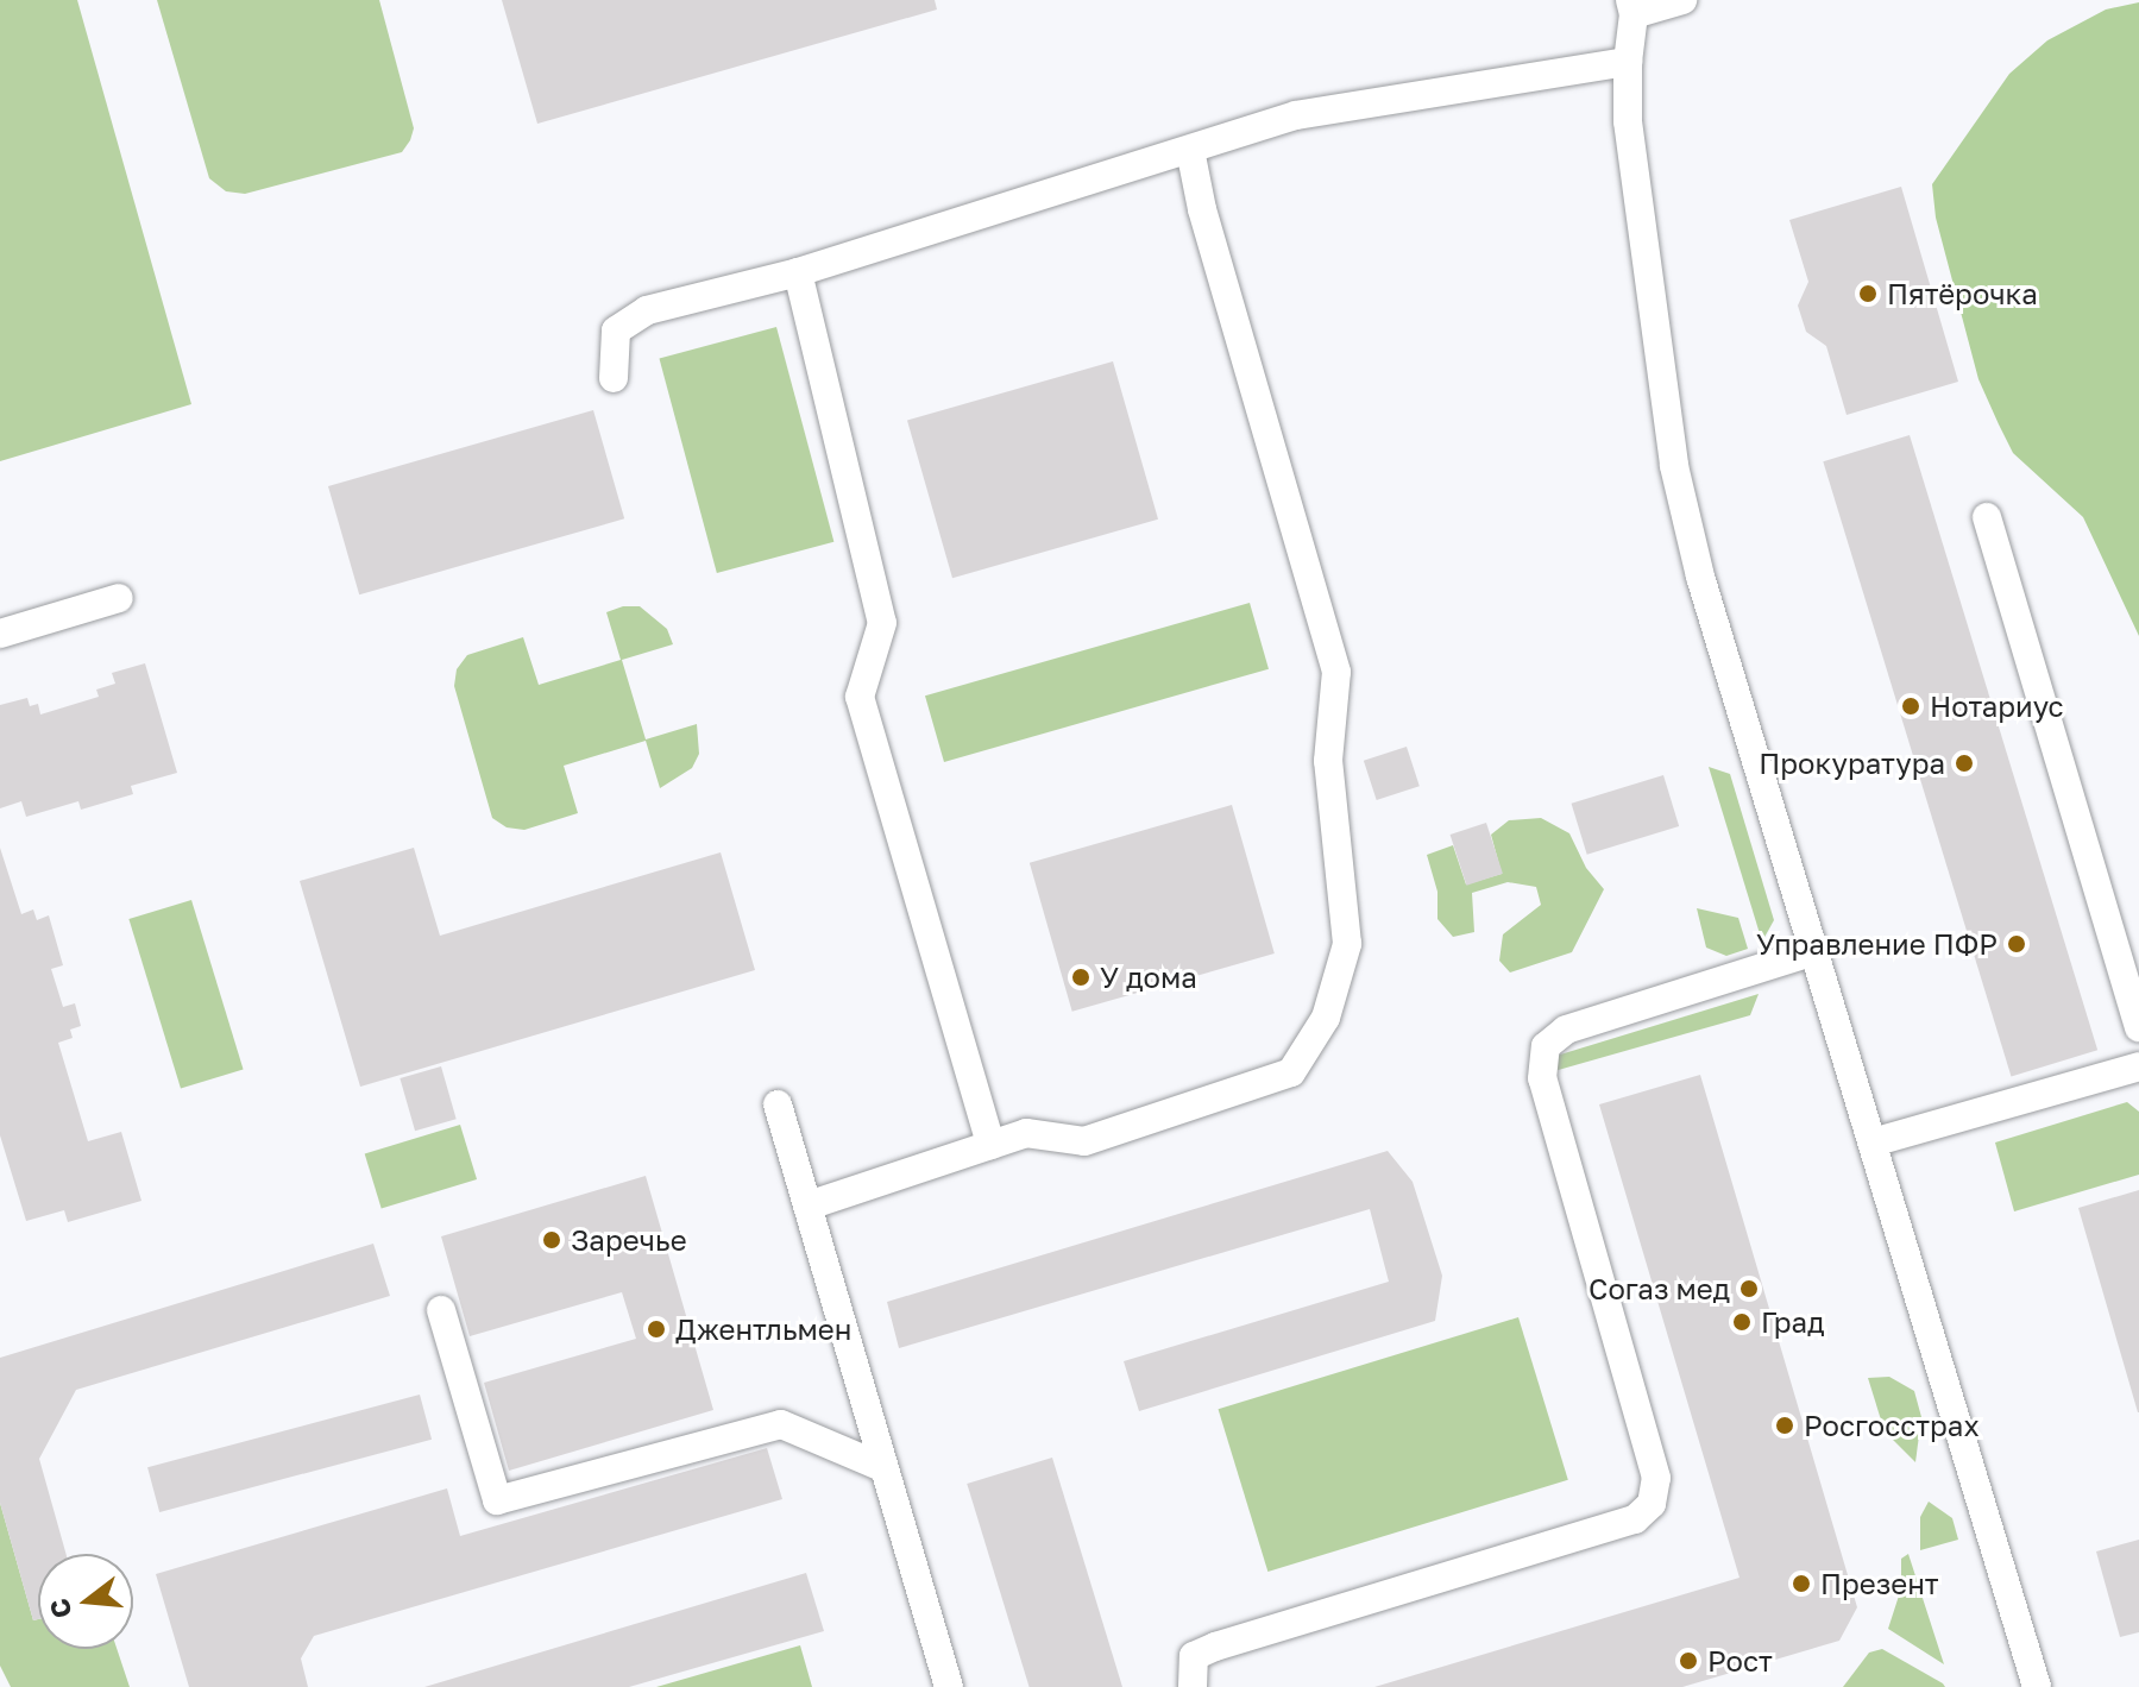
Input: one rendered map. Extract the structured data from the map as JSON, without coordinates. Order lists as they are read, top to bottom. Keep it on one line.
{"places":["Пятёрочка","Нотариус","Прокуратура","Управление ПФР","У дома","Заречье","Согаз мед","Град","Джентльмен","Росгосстрах","Презент","Рост"],"north":"left"}
